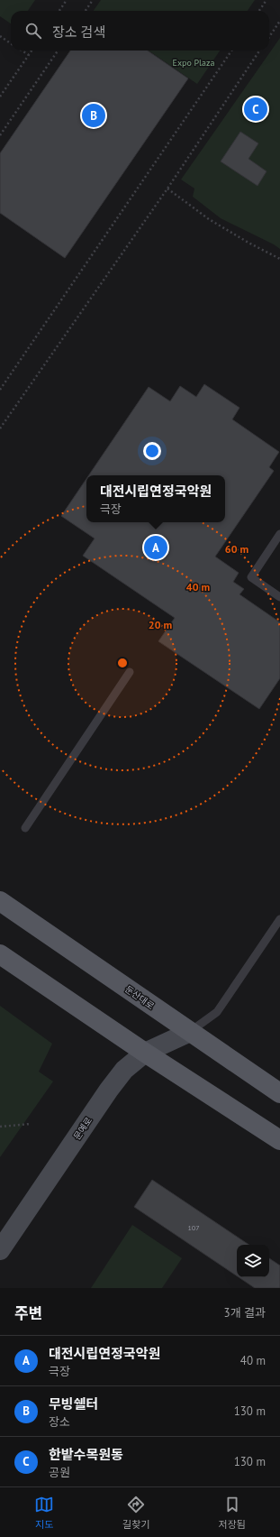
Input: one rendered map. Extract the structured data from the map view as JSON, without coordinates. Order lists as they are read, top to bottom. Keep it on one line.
{"streets":{"main road":["둔산대로","문예로"]},"crossings":[["둔산대로","문예로"]],"parks":["Expo Plaza"],"house_numbers":["107"],"page":{"search":"장소 검색","pins":["C","B","A"],"popup":["대전시립연정국악원","극장"],"heading":["주변","3개 결과"],"list":[{"mark":"A","name":"대전시립연정국악원","note":"극장","value":"40 m"},{"mark":"B","name":"무빙쉘터","note":"장소","value":"130 m"},{"mark":"C","name":"한밭수목원동","note":"공원","value":"130 m"}],"nav":["지도","길찾기","저장됨"]},"rings":["60 m","40 m","20 m"]}
